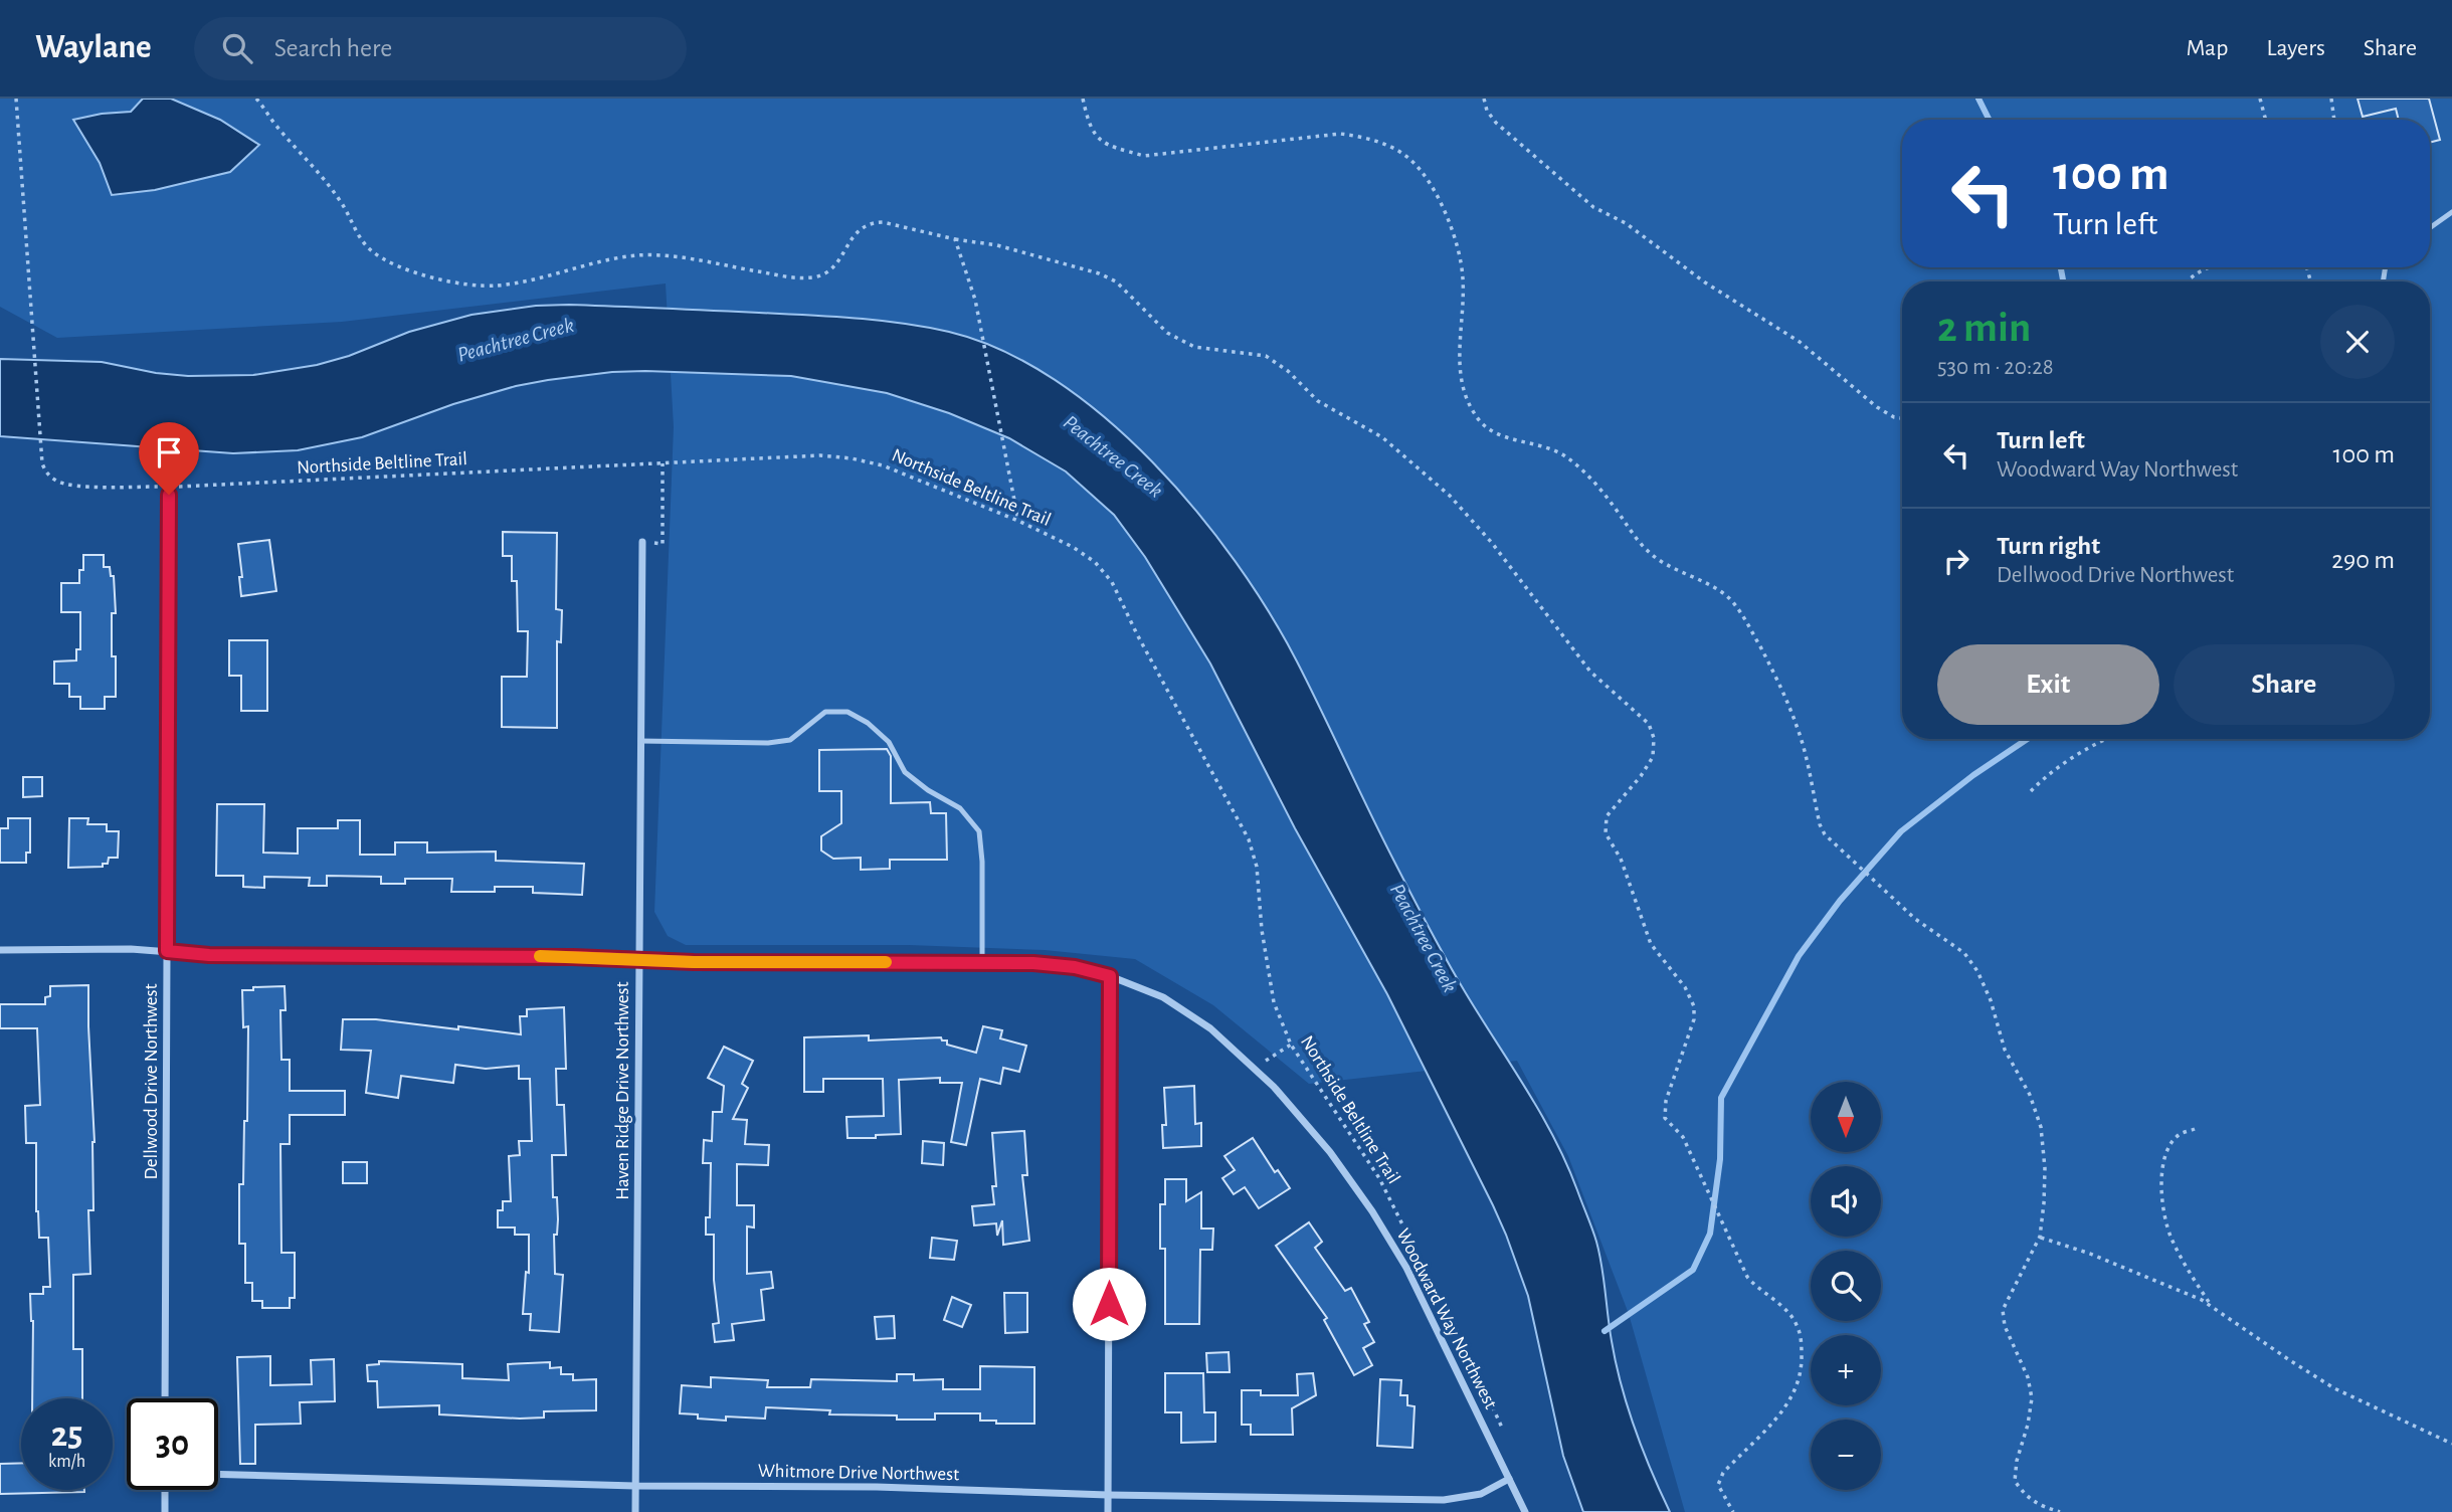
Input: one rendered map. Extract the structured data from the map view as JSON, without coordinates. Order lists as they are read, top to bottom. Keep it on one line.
{"streets":{"street":["Dellwood Drive Northwest","Haven Ridge Drive Northwest","Woodward Way Northwest","Whitmore Drive Northwest"],"path":["Northside Beltline Trail"]},"crossings":[["Dellwood Drive Northwest","Woodward Way Northwest"],["Haven Ridge Drive Northwest","Woodward Way Northwest"],["Haven Ridge Drive Northwest","Whitmore Drive Northwest"],["Woodward Way Northwest","Whitmore Drive Northwest"]],"water":["Peachtree Creek"],"north":"bottom","page":{"header":"Waylane","search":"Search here","nav":["Map","Layers","Share"],"turn":["100 m","Turn left"],"heading":["2 min","530 m · 20:28"],"list":[{"name":"Turn left","note":"Woodward Way Northwest","value":"100 m"},{"name":"Turn right","note":"Dellwood Drive Northwest","value":"290 m"}],"buttons":["Exit","Share"],"map_buttons":["+","−"],"speed":"25 km/h","limit":"30"}}
